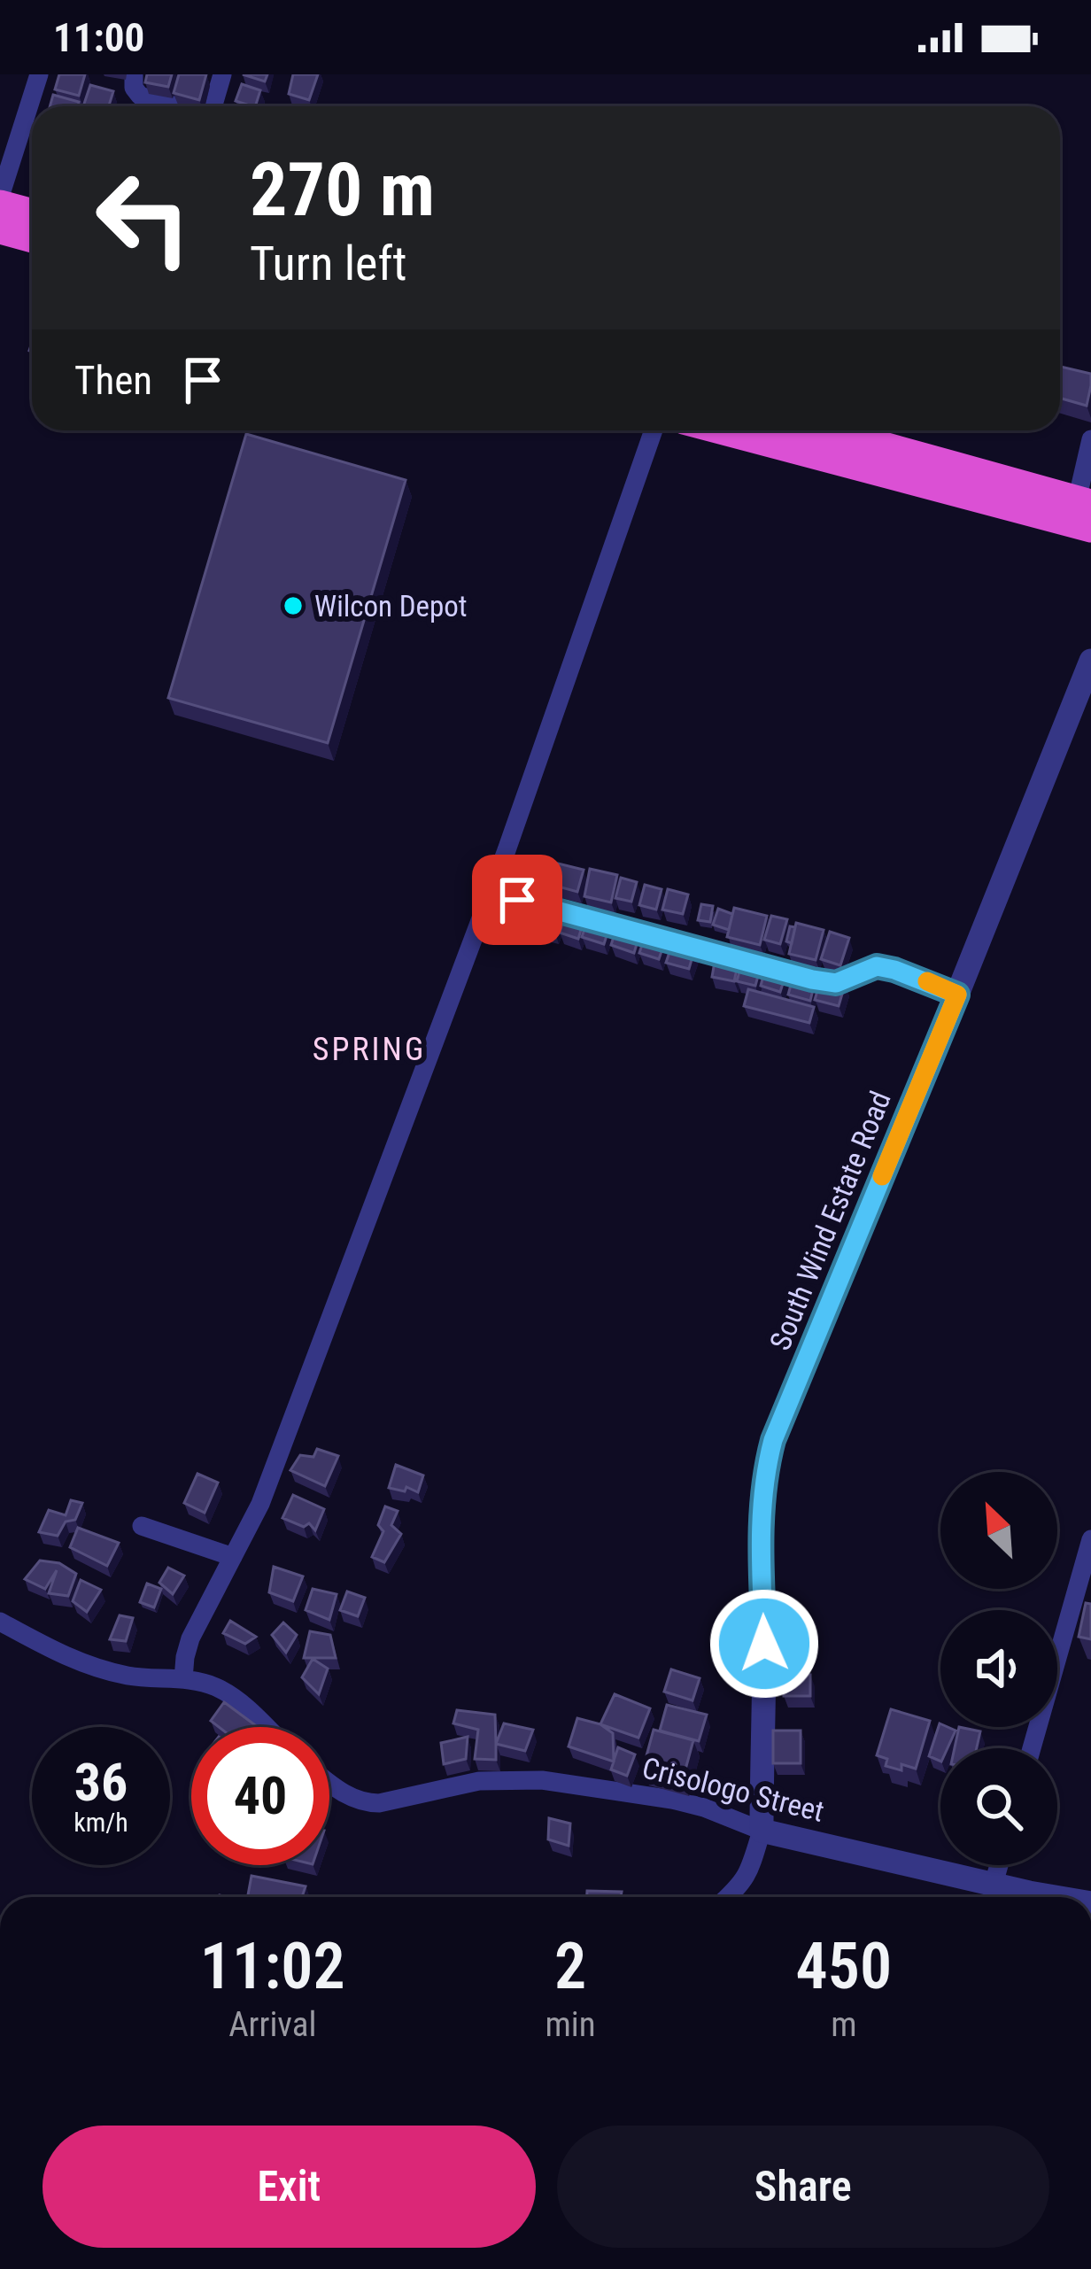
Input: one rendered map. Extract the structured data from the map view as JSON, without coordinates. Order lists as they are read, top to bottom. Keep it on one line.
{"streets":{"street":["South Wind Estate Road","Crisologo Street"]},"crossings":[["South Wind Estate Road","Crisologo Street"]],"districts":["SPRING"],"places":["Wilcon Depot"],"north":"top left","page":{"status":"11:00","turn":["270 m","Turn left"],"then":"Then","speed":"36 km/h","limit":"40","eta":["11:02","Arrival","2","min","450","m"],"buttons":["Exit","Share"]}}
